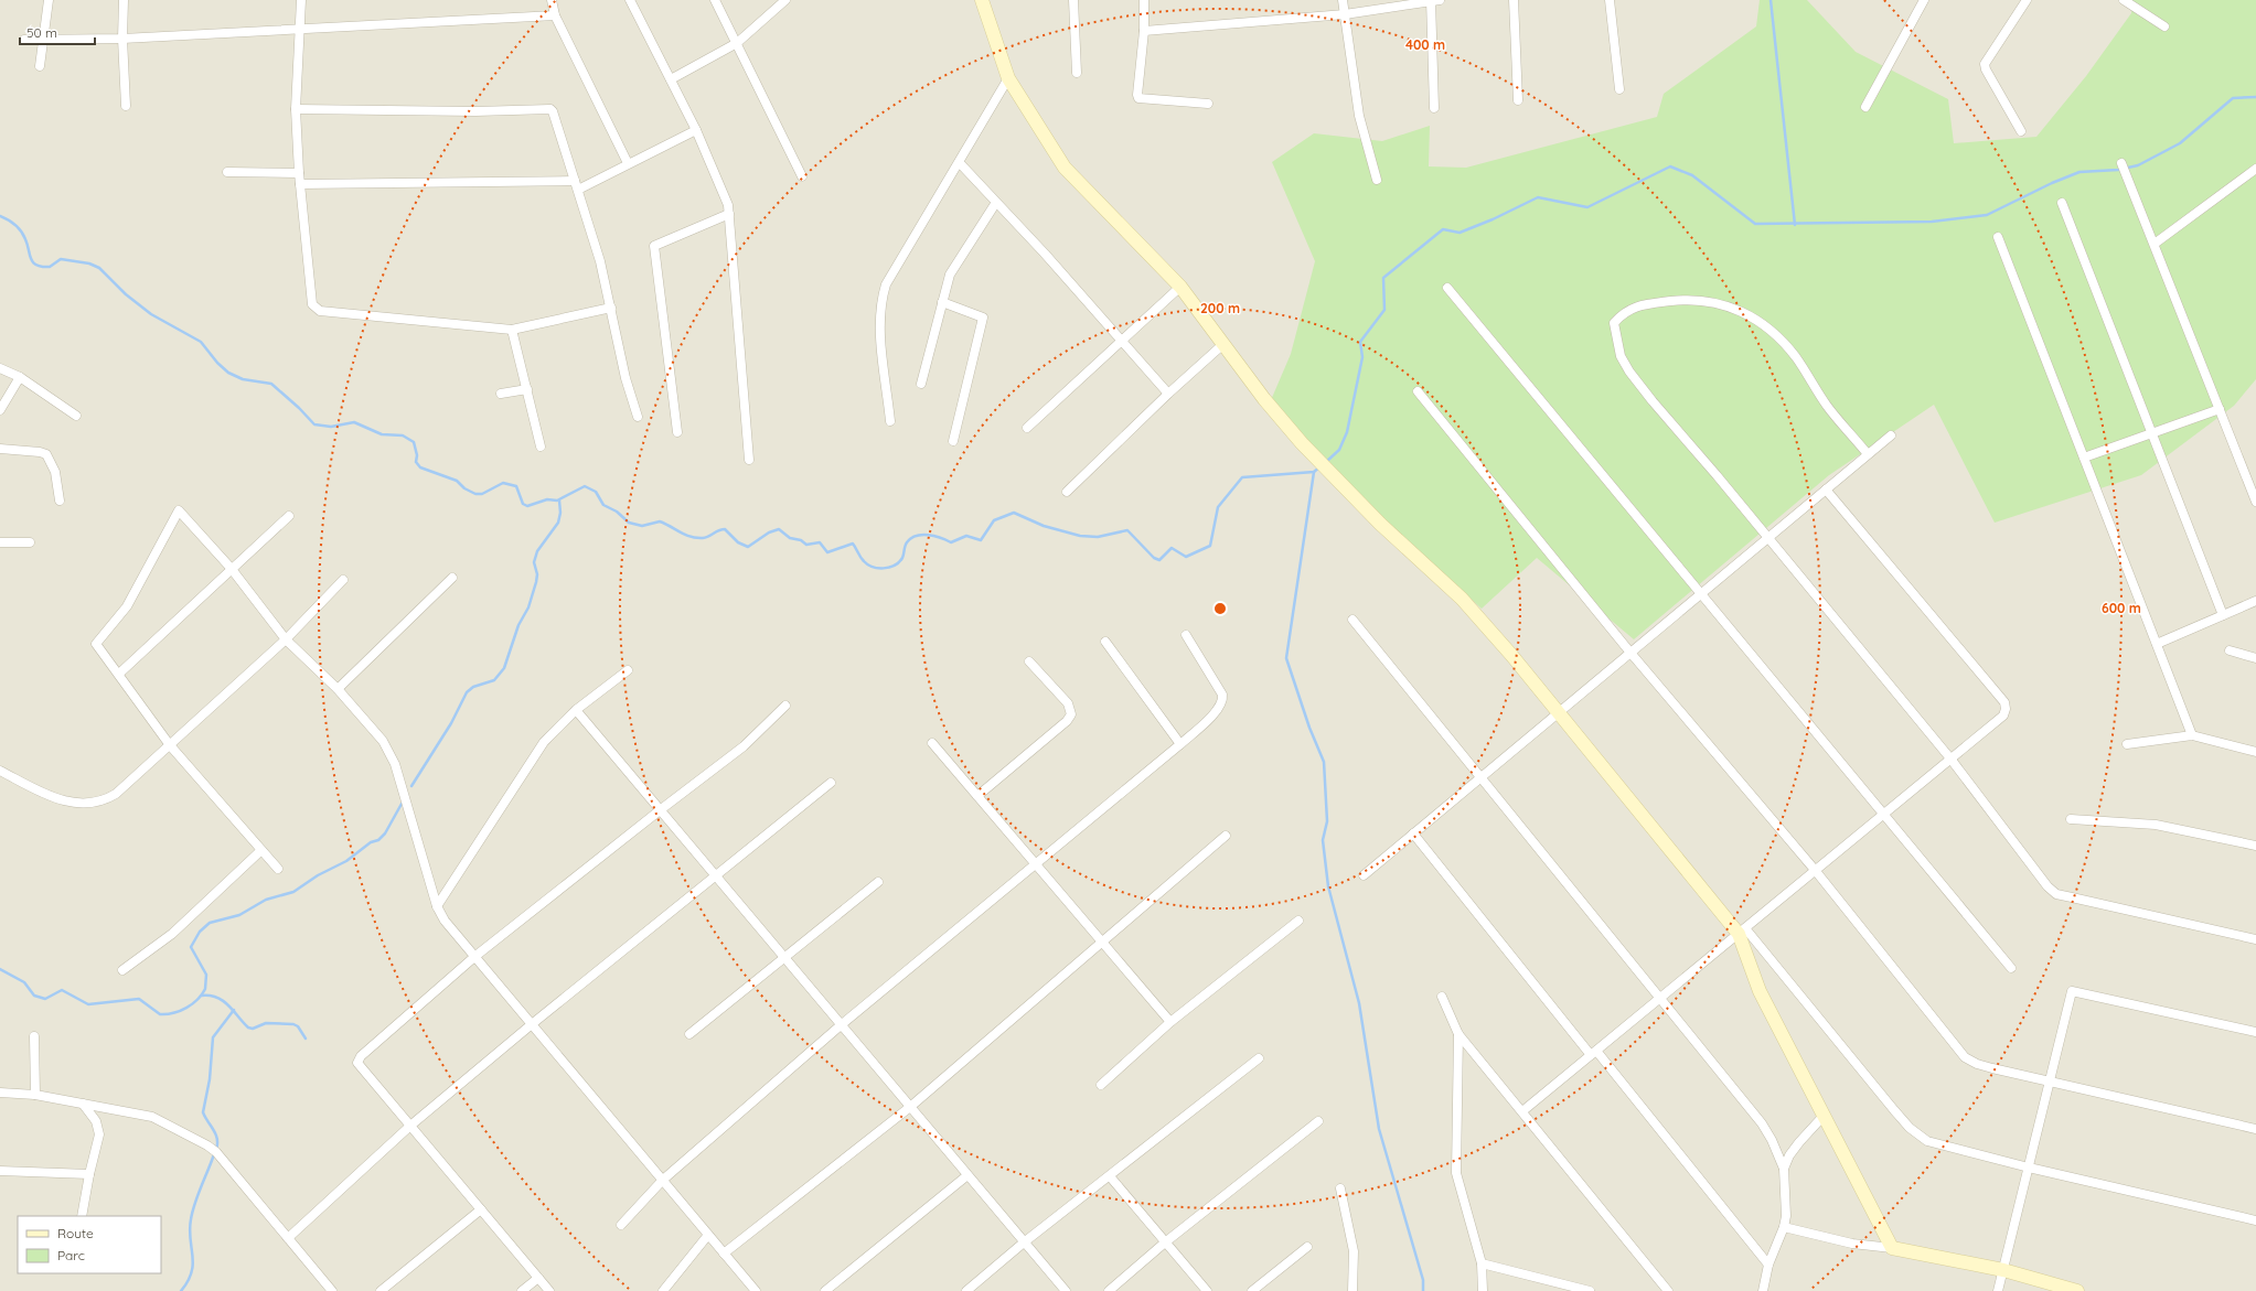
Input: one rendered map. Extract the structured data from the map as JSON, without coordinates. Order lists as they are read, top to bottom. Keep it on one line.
{"legend":["Route","Parc"],"scale_bar":"50 m","rings":["400 m","200 m","600 m"]}
